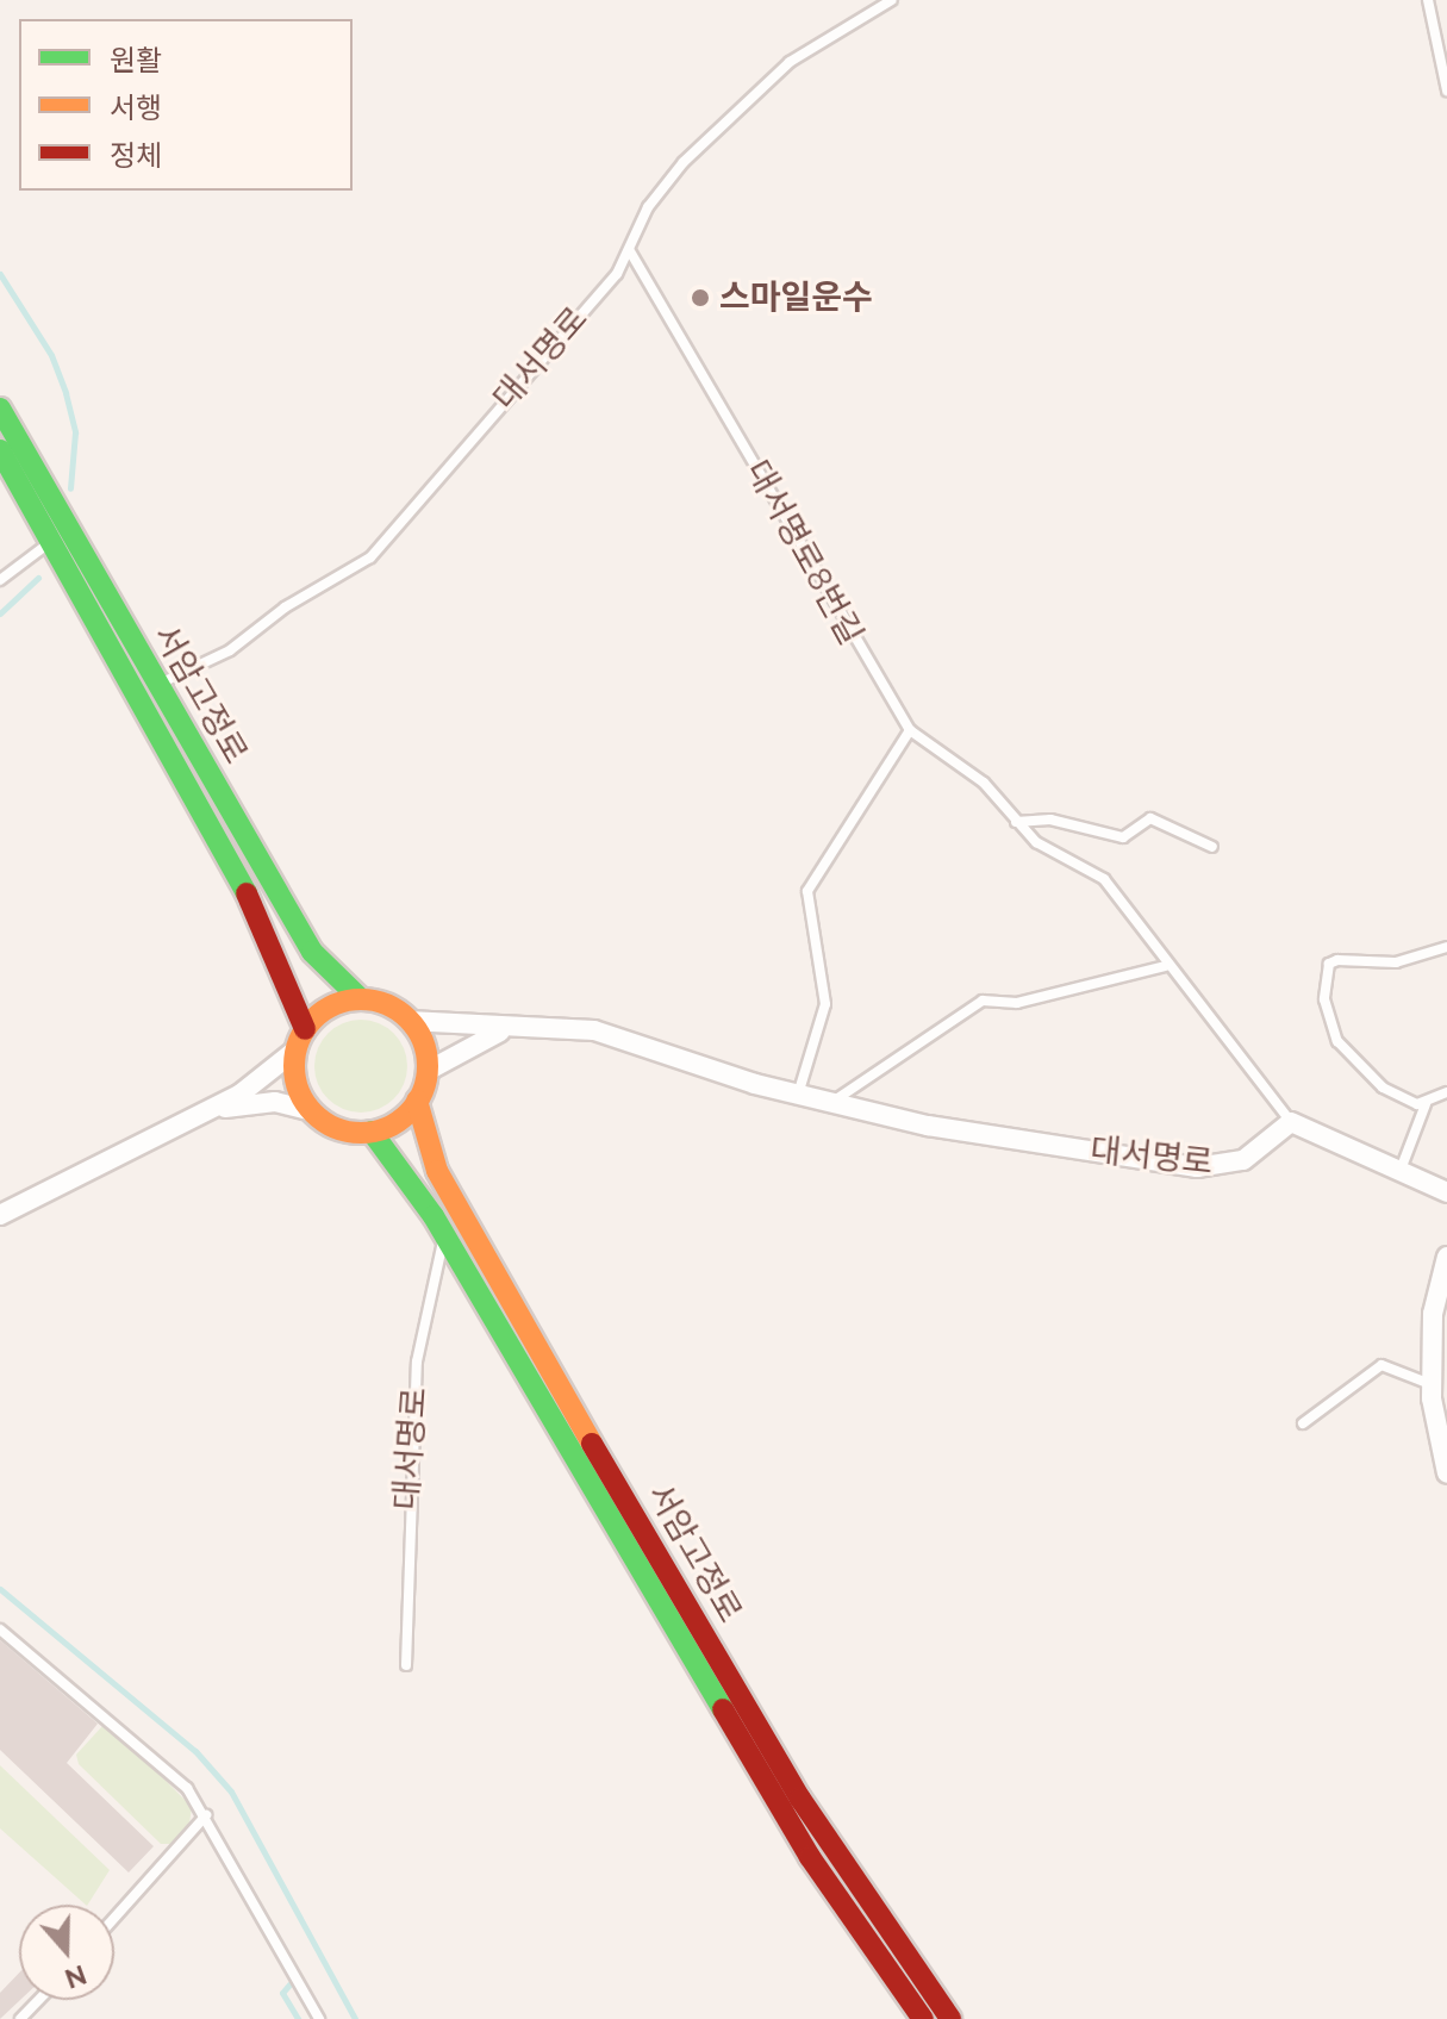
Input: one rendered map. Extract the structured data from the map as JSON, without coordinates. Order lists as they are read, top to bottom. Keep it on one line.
{"streets":{"main road":["서암고정로"],"street":["대서명로"],"lane":["대서명로8번길"]},"crossings":[["대서명로","대서명로8번길"],["대서명로","서암고정로"]],"places":["스마일운수"],"legend":["원활","서행","정체"],"north":"bottom"}
